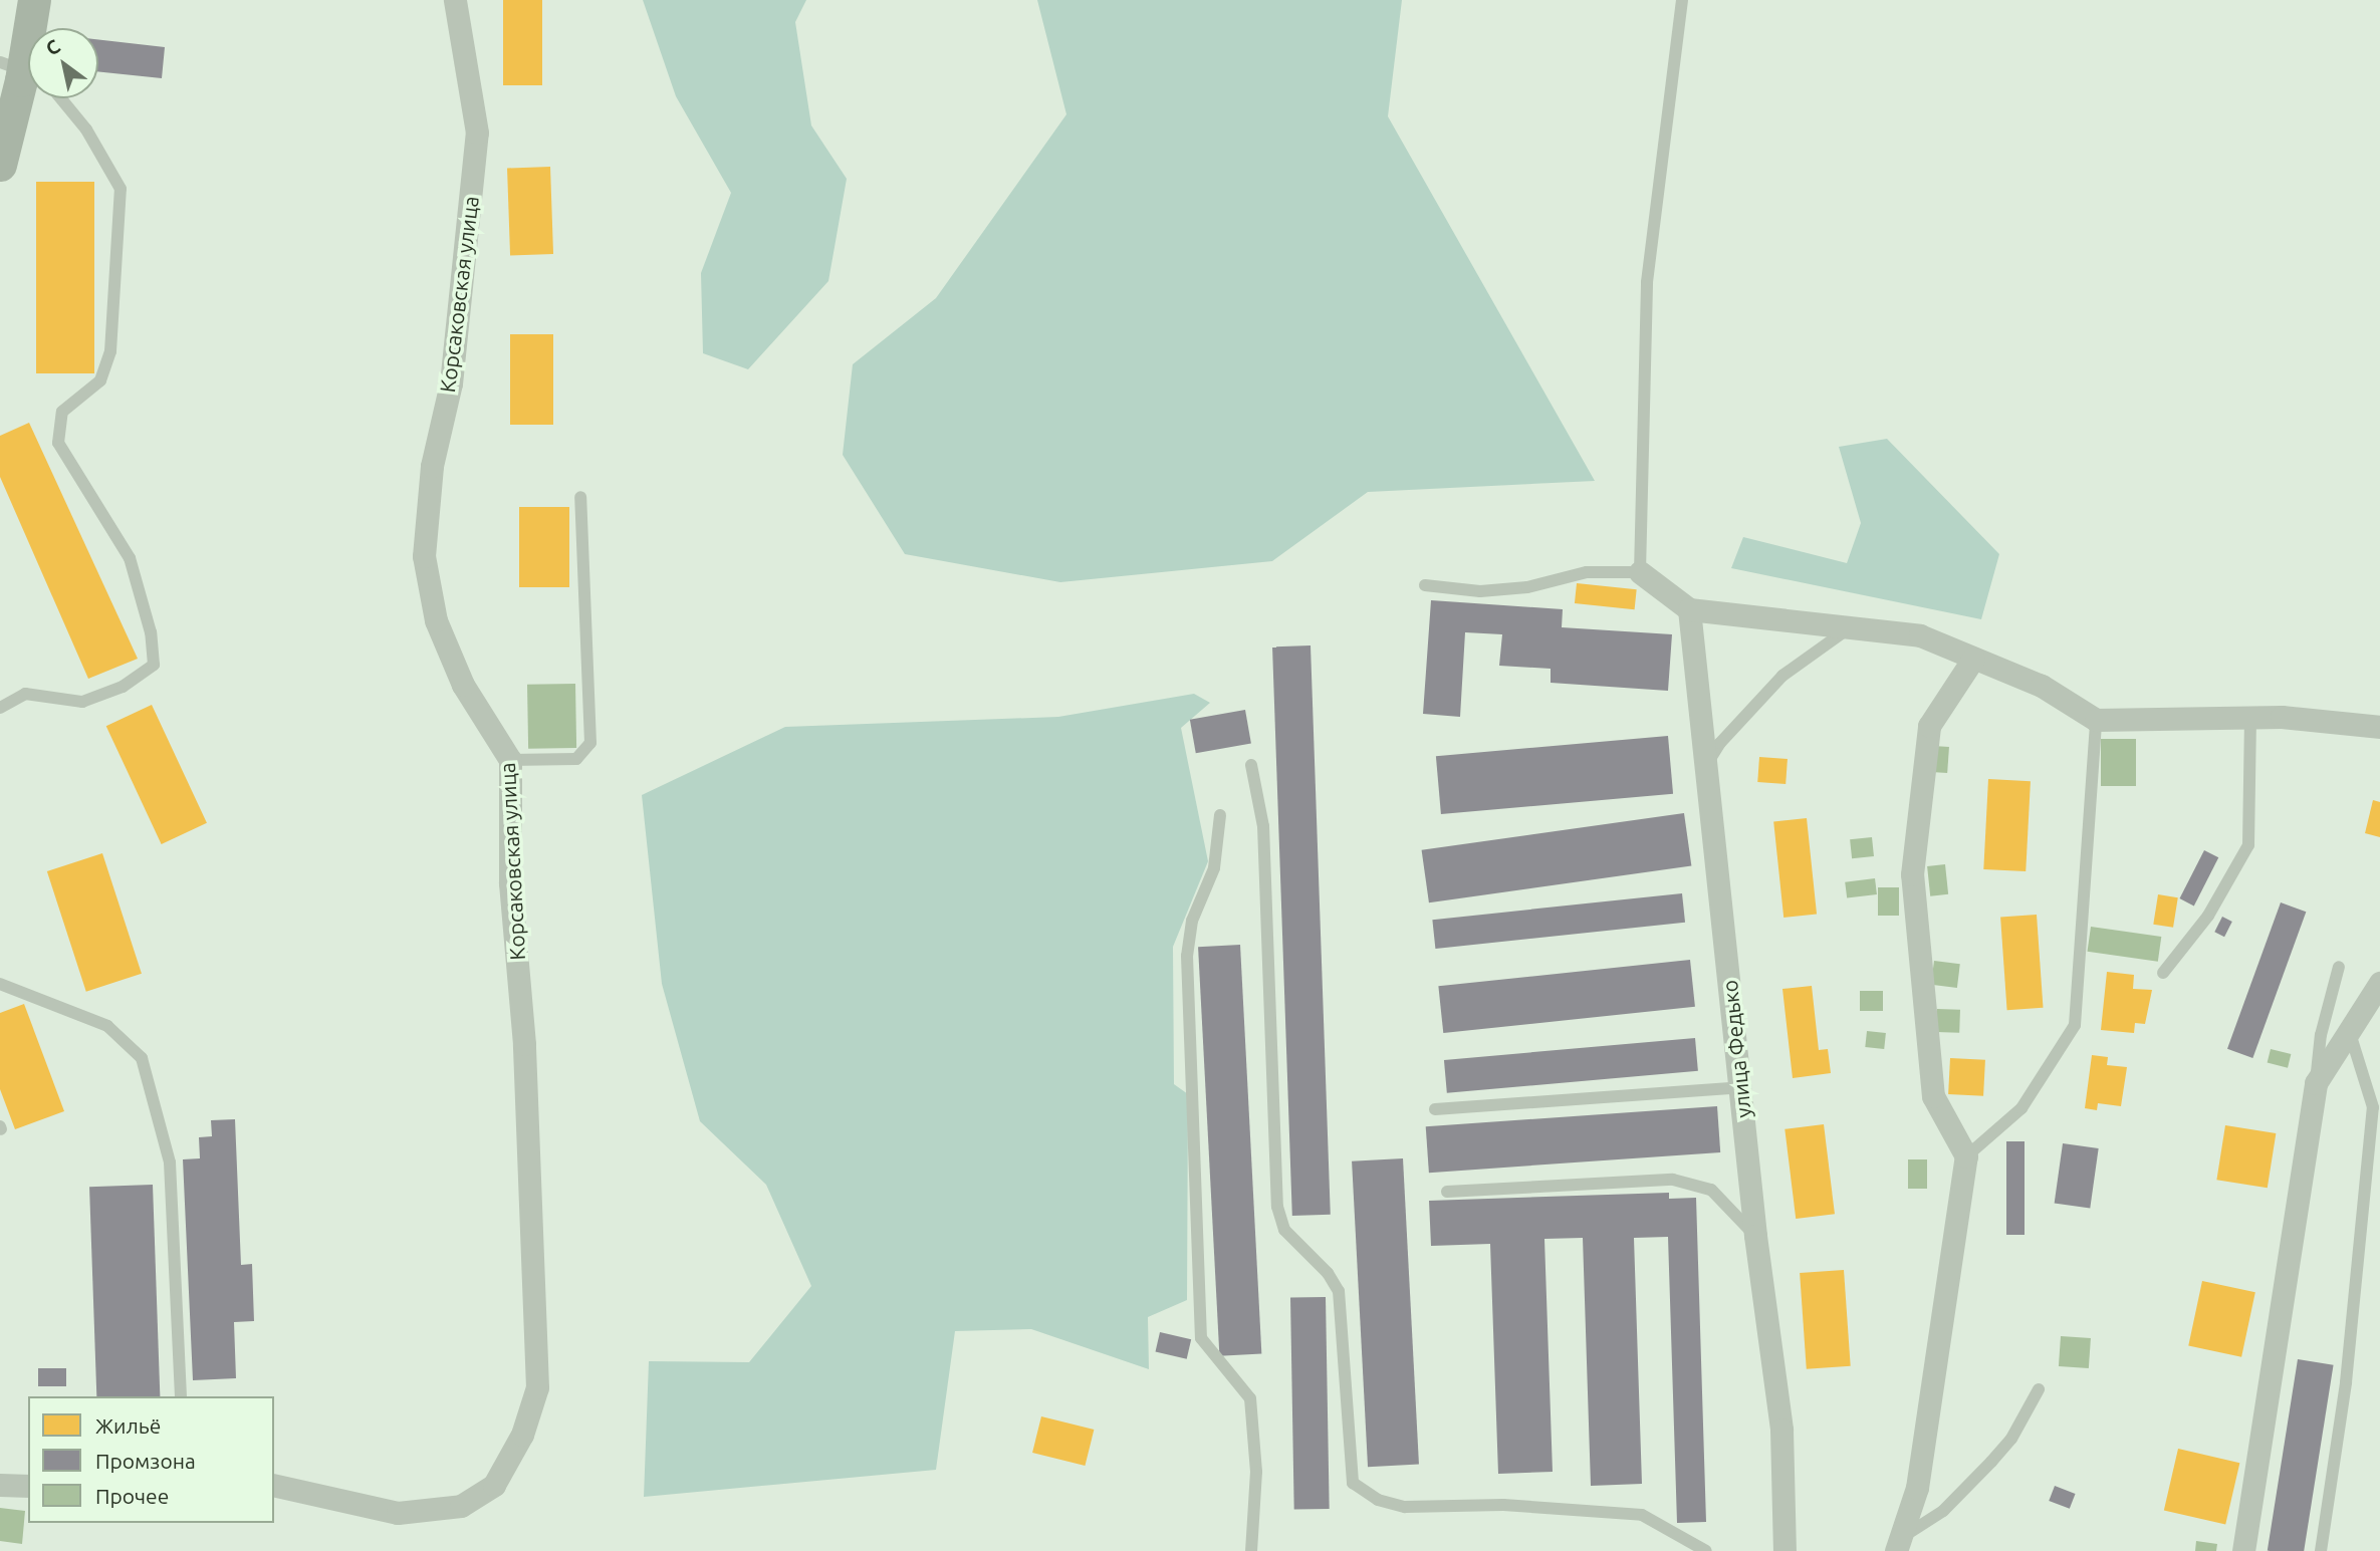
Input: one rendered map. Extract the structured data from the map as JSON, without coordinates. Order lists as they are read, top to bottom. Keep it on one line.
{"streets":{"street":["Корсаковская улица","улица Федько"]},"legend":["Жильё","Промзона","Прочее"],"north":"top left"}
